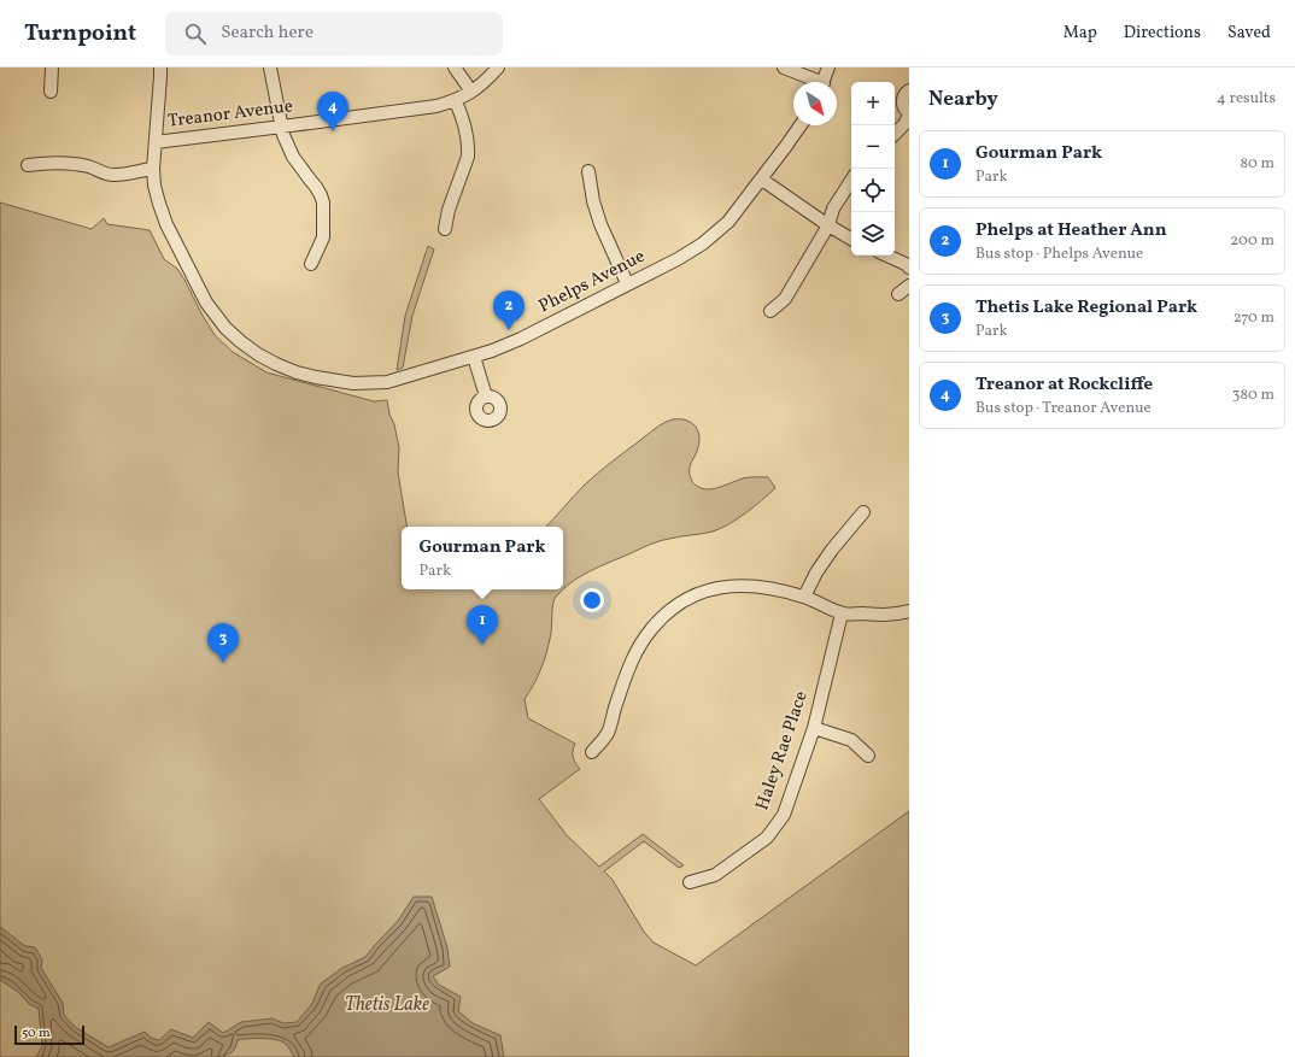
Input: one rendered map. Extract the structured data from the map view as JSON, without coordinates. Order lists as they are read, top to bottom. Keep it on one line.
{"streets":{"street":["Treanor Avenue","Phelps Avenue","Haley Rae Place"]},"crossings":[["Treanor Avenue","Phelps Avenue"]],"water":["Thetis Lake"],"scale_bar":"50 m","north":"bottom right","page":{"header":"Turnpoint","search":"Search here","nav":["Map","Directions","Saved"],"heading":["Nearby","4 results"],"map_buttons":["+","−"],"pins":["4","2","1","3"],"list":[{"mark":"1","name":"Gourman Park","note":"Park","value":"80 m"},{"mark":"2","name":"Phelps at Heather Ann","note":"Bus stop · Phelps Avenue","value":"200 m"},{"mark":"3","name":"Thetis Lake Regional Park","note":"Park","value":"270 m"},{"mark":"4","name":"Treanor at Rockcliffe","note":"Bus stop · Treanor Avenue","value":"380 m"}],"popup":["Gourman Park","Park"],"scale":"50 m"}}
